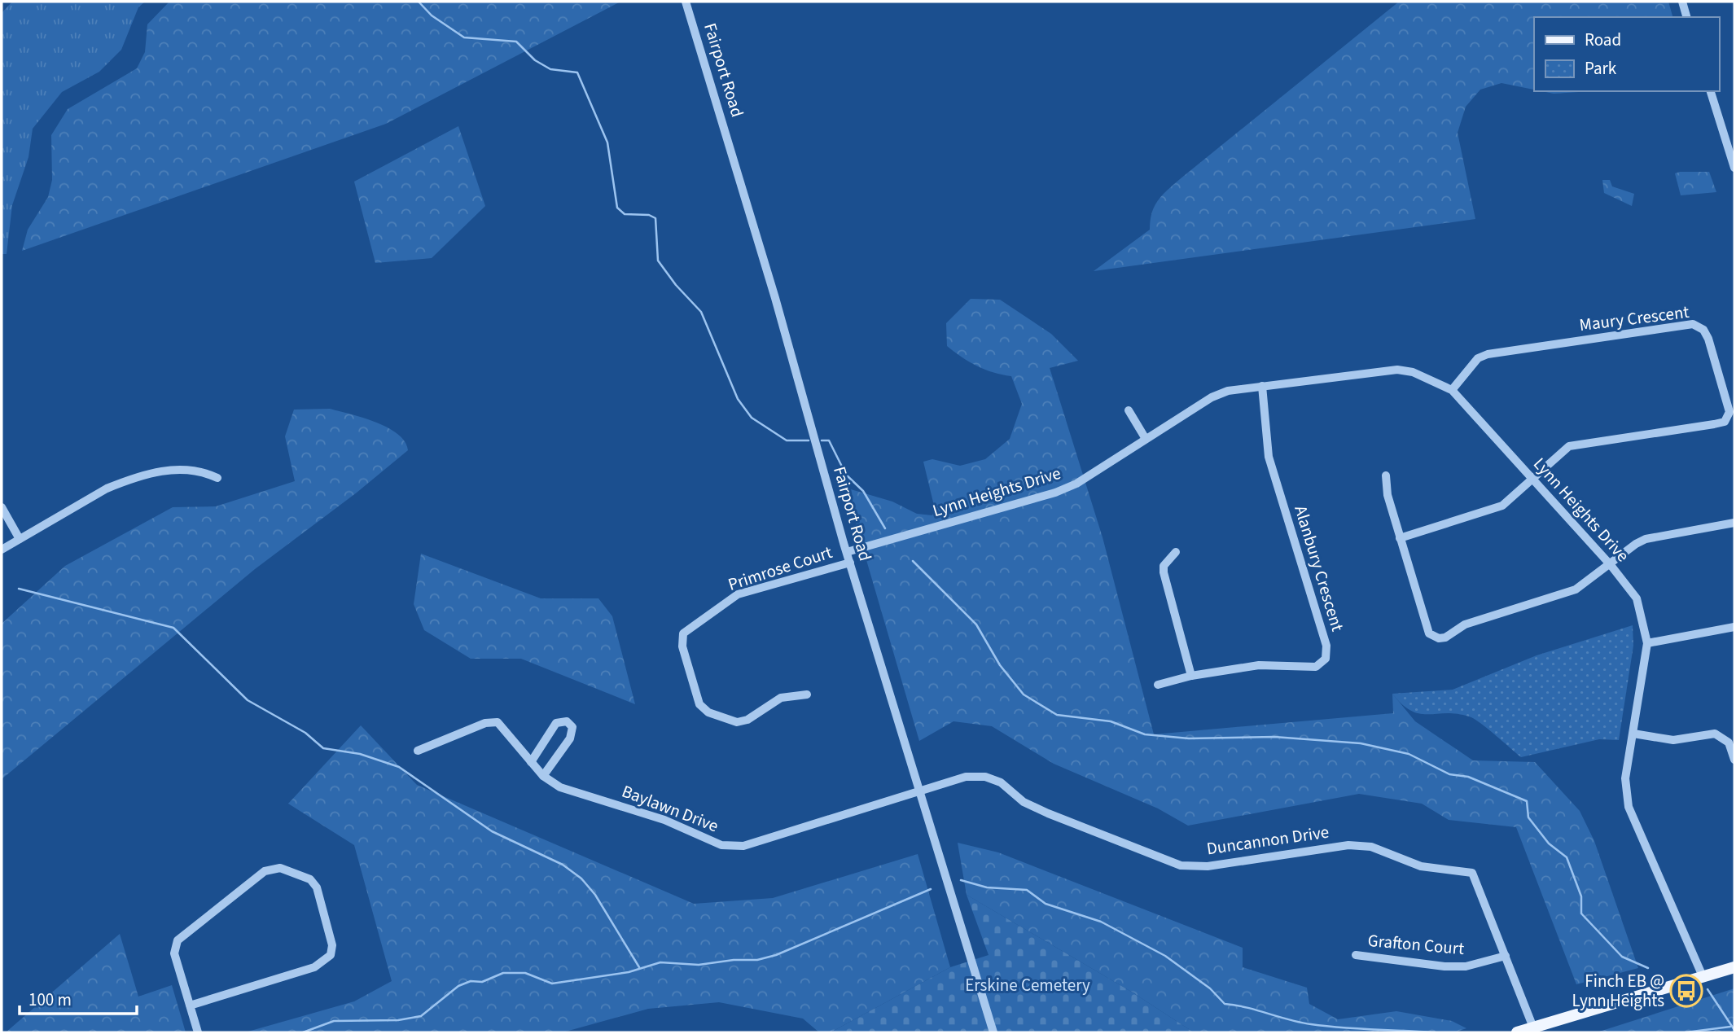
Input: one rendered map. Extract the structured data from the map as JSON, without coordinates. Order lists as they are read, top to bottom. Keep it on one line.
{"streets":{"street":["Fairport Road","Maury Crescent","Lynn Heights Drive","Primrose Court","Alanbury Crescent","Baylawn Drive","Duncannon Drive","Grafton Court"]},"crossings":[["Fairport Road","Lynn Heights Drive"],["Fairport Road","Primrose Court"],["Fairport Road","Baylawn Drive"],["Fairport Road","Duncannon Drive"],["Maury Crescent","Lynn Heights Drive"],["Lynn Heights Drive","Alanbury Crescent"],["Baylawn Drive","Duncannon Drive"],["Duncannon Drive","Grafton Court"]],"parks":["Erskine Cemetery"],"places":{"bus stop":["Finch EB @ Lynn Heights"]},"legend":["Road","Park"],"scale_bar":"100 m"}
